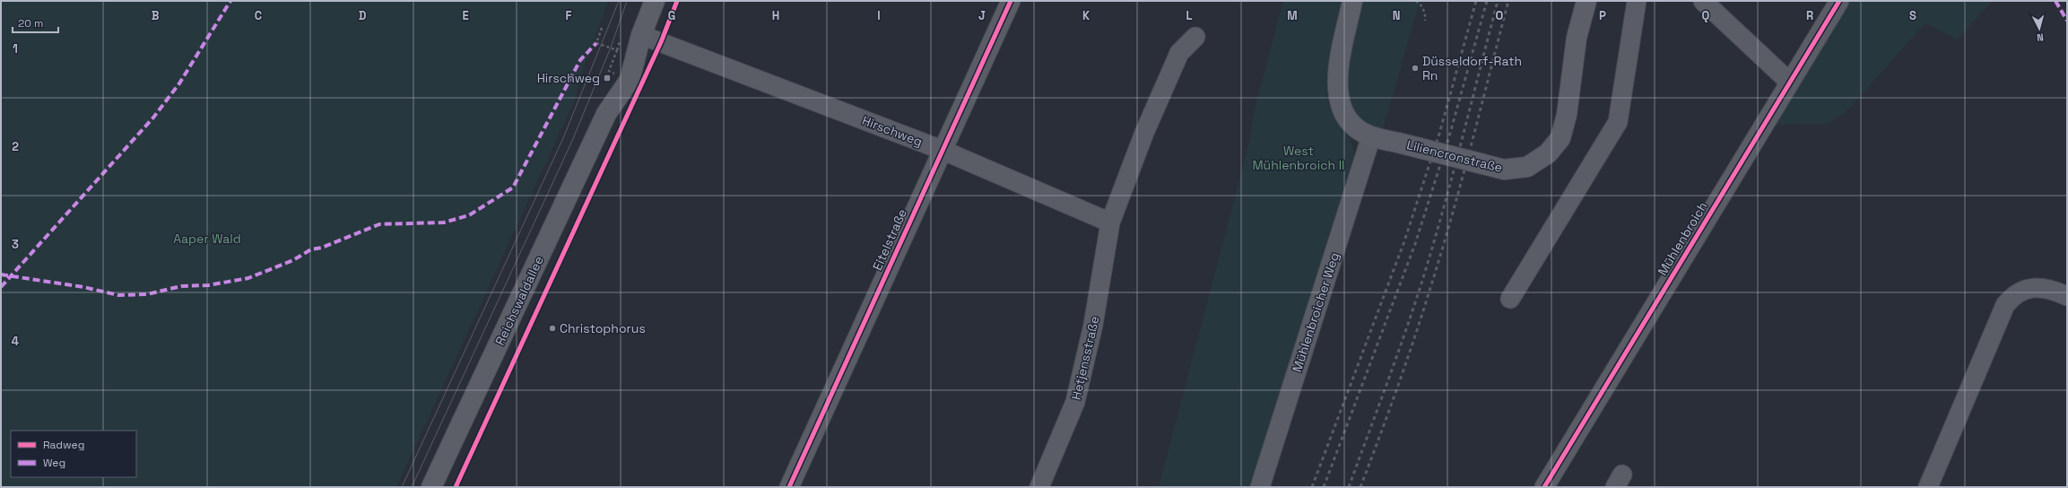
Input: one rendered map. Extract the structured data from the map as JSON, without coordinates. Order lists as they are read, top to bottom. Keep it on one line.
{"streets":{"main road":["Liliencronstraße","Reichswaldallee"],"street":["Hirschweg","Mühlenbroich","Eitelstraße","Mühlenbroicher Weg","Hetjensstraße"]},"crossings":[["Hirschweg","Eitelstraße"],["Hirschweg","Reichswaldallee"],["Liliencronstraße","Mühlenbroicher Weg"]],"parks":["West Mühlenbroich II","Aaper Wald"],"places":{"other":["Düsseldorf-Rath Rn","Christophorus"],"transit":["Hirschweg"]},"legend":["Radweg","Weg"],"scale_bar":"20 m","north":"bottom","grid":{"columns":["B","C","D","E","F","G","H","I","J","K","L","M","N","O","P","Q","R","S"],"rows":["1","2","3","4"]}}
